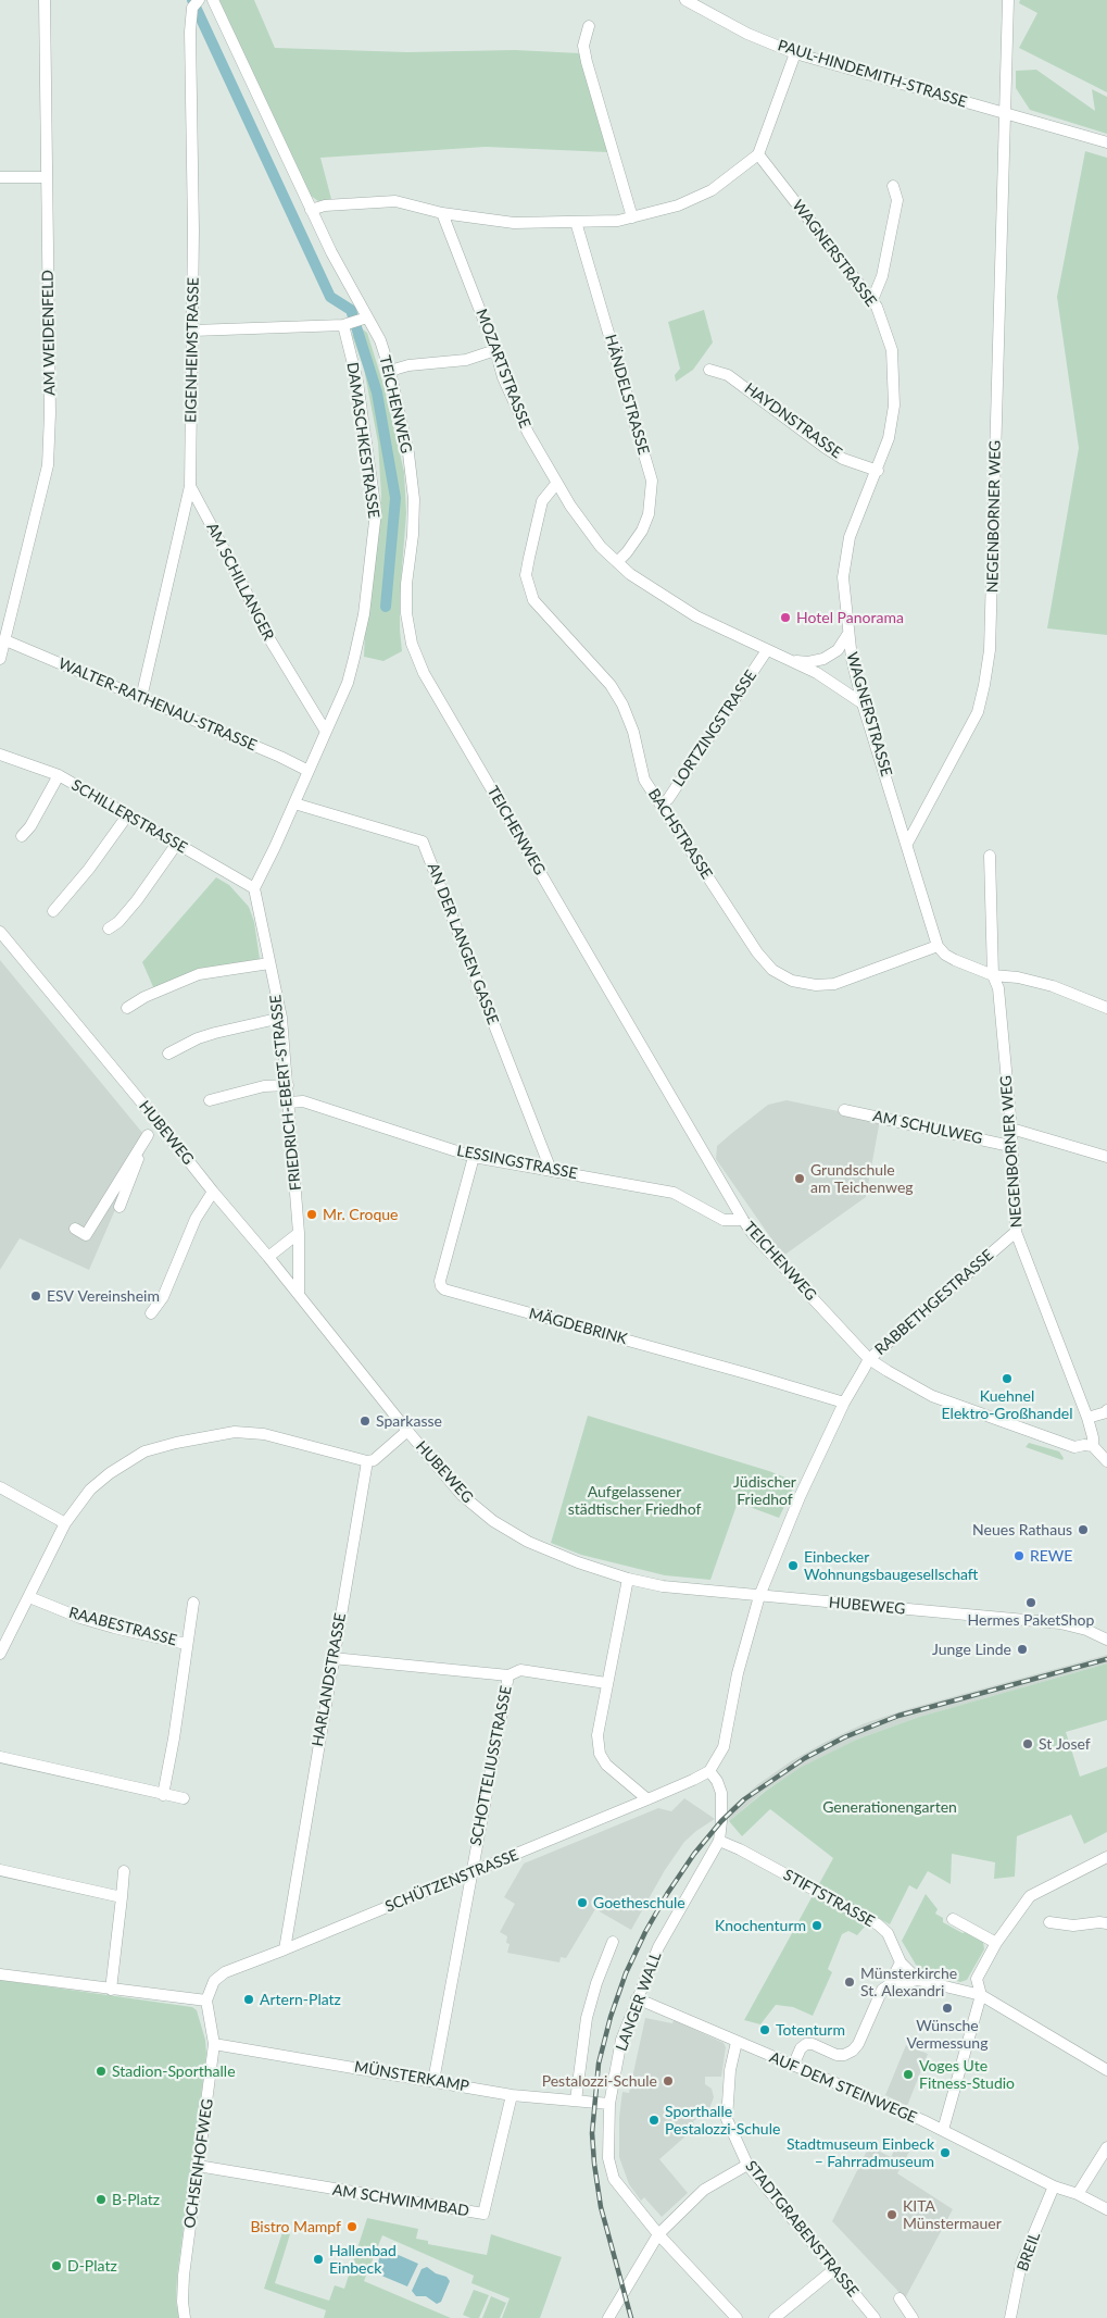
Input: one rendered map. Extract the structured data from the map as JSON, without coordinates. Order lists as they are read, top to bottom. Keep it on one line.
{"streets":{"street":["PAUL-HINDEMITH-STRASSE","WAGNERSTRASSE","AM WEIDENFELD","EIGENHEIMSTRASSE","MOZARTSTRASSE","HÄNDELSTRASSE","TEICHENWEG","HAYDNSTRASSE","DAMASCHKESTRASSE","NEGENBORNER WEG","AM SCHILLANGER","WALTER-RATHENAU-STRASSE","LORTZINGSTRASSE","SCHILLERSTRASSE","BACHSTRASSE","AN DER LANGEN GASSE","FRIEDRICH-EBERT-STRASSE","AM SCHULWEG","HUBEWEG","LESSINGSTRASSE","RABBETHGESTRASSE","MÄGDEBRINK","RAABESTRASSE","HARLANDSTRASSE","SCHOTTELIUSSTRASSE","SCHÜTZENSTRASSE","STIFTSTRASSE","LANGER WALL","MÜNSTERKAMP","AUF DEM STEINWEGE","OCHSENHOFWEG","AM SCHWIMMBAD","STADTGRABENSTRASSE","BREIL"]},"crossings":[["PAUL-HINDEMITH-STRASSE","NEGENBORNER WEG"],["WAGNERSTRASSE","MOZARTSTRASSE"],["WAGNERSTRASSE","HAYDNSTRASSE"],["WAGNERSTRASSE","NEGENBORNER WEG"],["AM WEIDENFELD","WALTER-RATHENAU-STRASSE"],["EIGENHEIMSTRASSE","AM SCHILLANGER"],["EIGENHEIMSTRASSE","WALTER-RATHENAU-STRASSE"],["MOZARTSTRASSE","HÄNDELSTRASSE"],["MOZARTSTRASSE","LORTZINGSTRASSE"],["MOZARTSTRASSE","BACHSTRASSE"],["TEICHENWEG","NEGENBORNER WEG"],["TEICHENWEG","LESSINGSTRASSE"],["TEICHENWEG","RABBETHGESTRASSE"],["DAMASCHKESTRASSE","AM SCHILLANGER"],["DAMASCHKESTRASSE","WALTER-RATHENAU-STRASSE"],["NEGENBORNER WEG","AM SCHULWEG"],["NEGENBORNER WEG","RABBETHGESTRASSE"],["LORTZINGSTRASSE","BACHSTRASSE"],["SCHILLERSTRASSE","FRIEDRICH-EBERT-STRASSE"],["AN DER LANGEN GASSE","LESSINGSTRASSE"],["FRIEDRICH-EBERT-STRASSE","HUBEWEG"],["FRIEDRICH-EBERT-STRASSE","LESSINGSTRASSE"],["HUBEWEG","RABBETHGESTRASSE"],["LESSINGSTRASSE","MÄGDEBRINK"],["RABBETHGESTRASSE","MÄGDEBRINK"],["RABBETHGESTRASSE","SCHÜTZENSTRASSE"],["RABBETHGESTRASSE","LANGER WALL"],["HARLANDSTRASSE","SCHÜTZENSTRASSE"],["SCHOTTELIUSSTRASSE","SCHÜTZENSTRASSE"],["SCHOTTELIUSSTRASSE","MÜNSTERKAMP"],["SCHÜTZENSTRASSE","LANGER WALL"],["SCHÜTZENSTRASSE","OCHSENHOFWEG"],["STIFTSTRASSE","LANGER WALL"],["LANGER WALL","MÜNSTERKAMP"],["LANGER WALL","AUF DEM STEINWEGE"],["MÜNSTERKAMP","OCHSENHOFWEG"],["MÜNSTERKAMP","AM SCHWIMMBAD"],["AUF DEM STEINWEGE","STADTGRABENSTRASSE"],["AUF DEM STEINWEGE","BREIL"],["OCHSENHOFWEG","AM SCHWIMMBAD"]],"parks":["Jüdischer Friedhof","Aufgelassener städtischer Friedhof","Generationengarten"],"places":["Hotel Panorama","Grundschule am Teichenweg","Mr. Croque","ESV Vereinsheim","Kuehnel Elektro-Großhandel","Sparkasse","Neues Rathaus","REWE","Einbecker Wohnungsbaugesellschaft","Hermes PaketShop","Junge Linde","St Josef","Goetheschule","Knochenturm","Münsterkirche St. Alexandri","Artern-Platz","Wünsche Vermessung","Totenturm","Stadion-Sporthalle","Voges Ute Fitness-Studio","Pestalozzi-Schule","Sporthalle Pestalozzi-Schule","Stadtmuseum Einbeck – Fahrradmuseum","B-Platz","KITA Münstermauer","Bistro Mampf","Hallenbad Einbeck","D-Platz"]}
